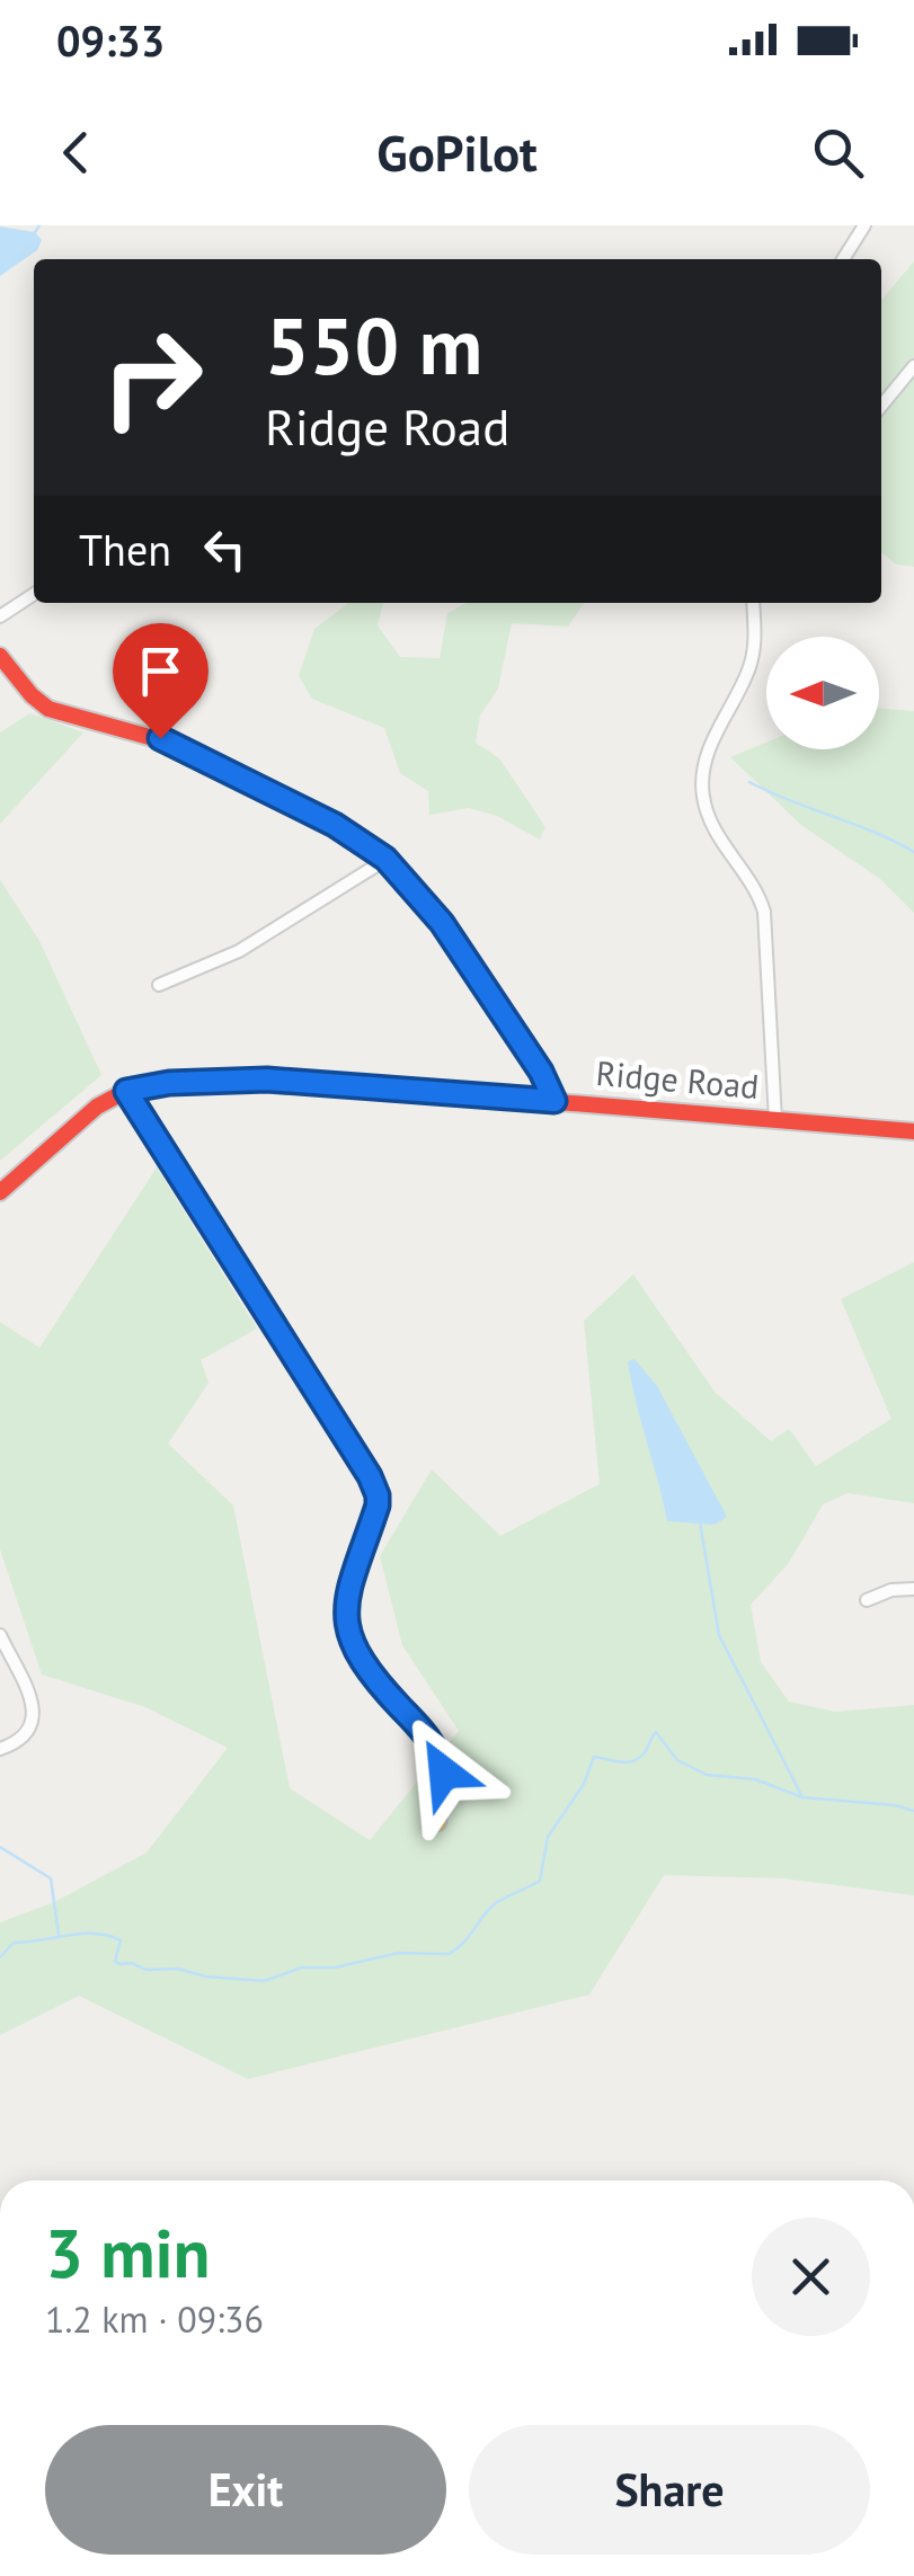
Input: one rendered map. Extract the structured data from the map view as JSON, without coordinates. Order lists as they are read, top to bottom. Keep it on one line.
{"streets":{"street":["Ridge Road"]},"north":"left","page":{"status":"09:33","header":"GoPilot","turn":["550 m","Ridge Road"],"then":"Then","heading":["3 min","1.2 km · 09:36"],"buttons":["Exit","Share"]}}
